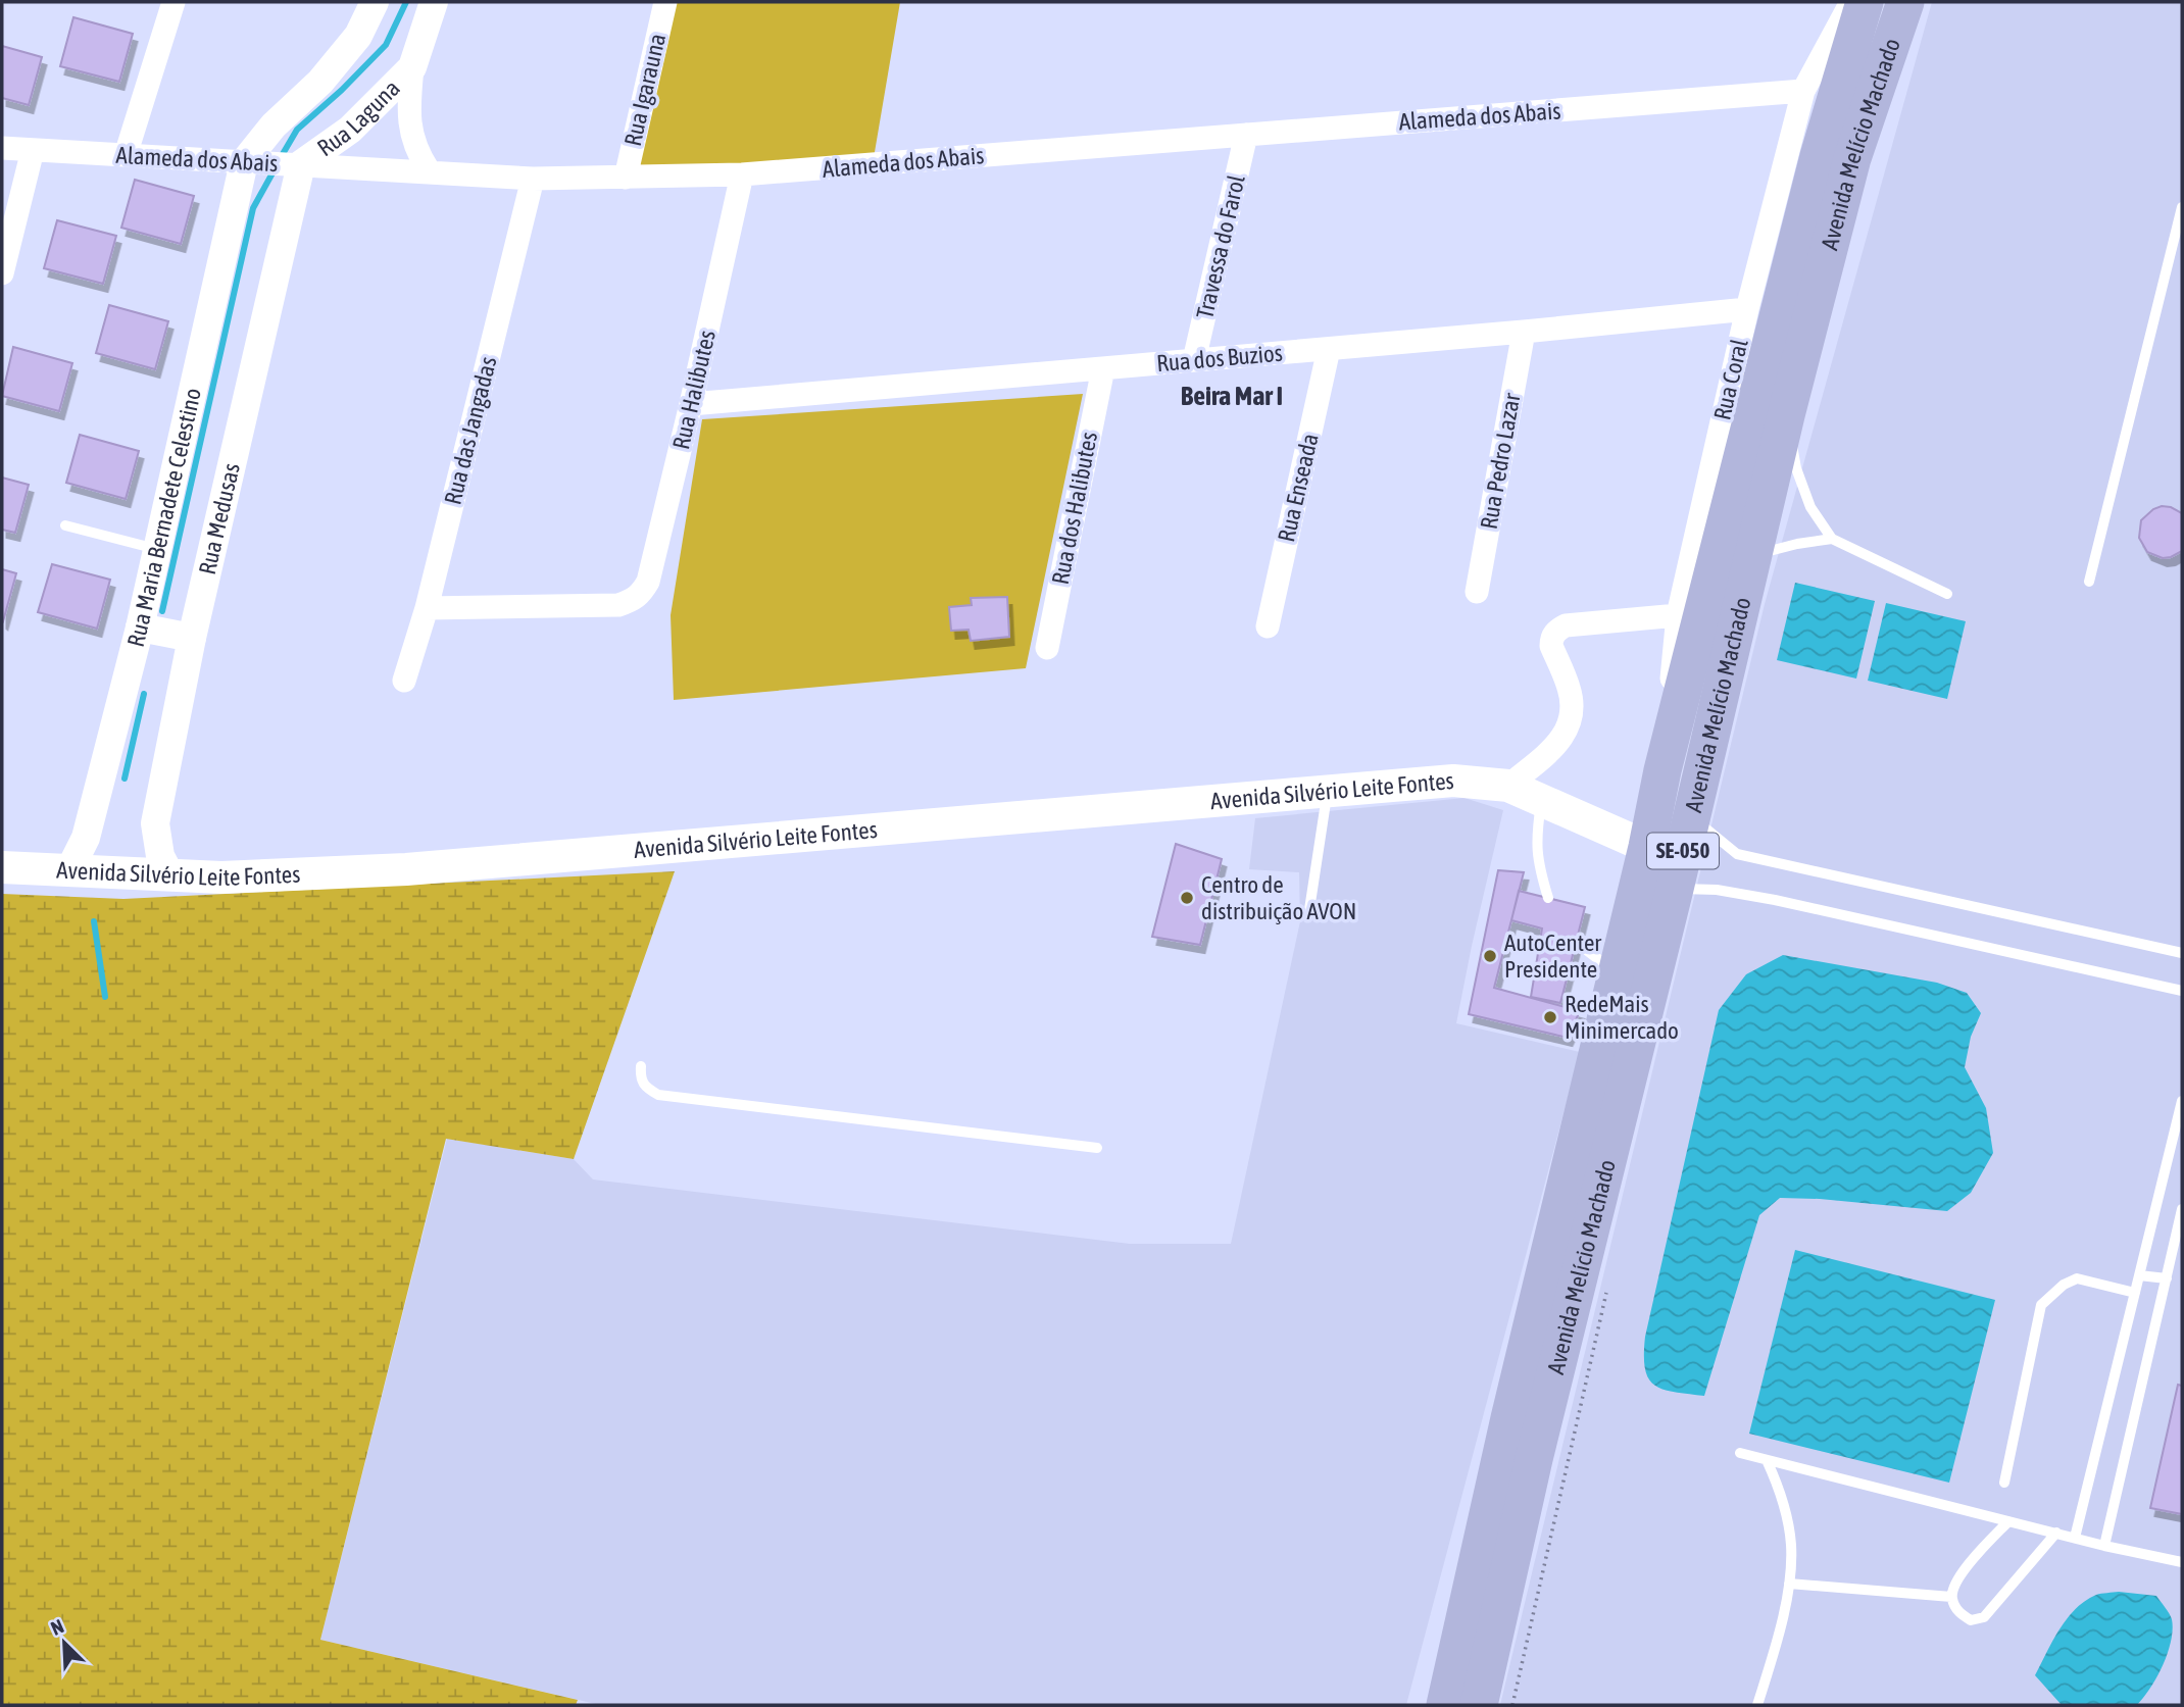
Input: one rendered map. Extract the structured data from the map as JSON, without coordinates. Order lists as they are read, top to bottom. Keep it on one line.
{"streets":{"main road":["Avenida Melício Machado","Avenida Silvério Leite Fontes","SE-050"],"street":["Rua Igarauna","Rua Laguna","Alameda dos Abais","Travessa do Farol","Rua dos Buzios","Rua Coral","Rua Halibutes","Rua das Jangadas","Rua Pedro Lazar","Rua Enseada","Rua dos Halibutes","Rua Maria Bernadete Celestino","Rua Medusas"]},"crossings":[["Rua Igarauna","Alameda dos Abais"],["Rua Laguna","Alameda dos Abais"],["Rua Laguna","Rua Medusas"],["Alameda dos Abais","Travessa do Farol"],["Alameda dos Abais","Rua Coral"],["Alameda dos Abais","Rua Halibutes"],["Alameda dos Abais","Rua das Jangadas"],["Alameda dos Abais","Rua Maria Bernadete Celestino"],["Alameda dos Abais","Rua Medusas"],["Avenida Melício Machado","Rua Coral"],["Avenida Melício Machado","Avenida Silvério Leite Fontes"],["Travessa do Farol","Rua dos Buzios"],["Rua dos Buzios","Rua Coral"],["Rua dos Buzios","Rua Halibutes"],["Rua dos Buzios","Rua Pedro Lazar"],["Rua dos Buzios","Rua Enseada"],["Rua dos Buzios","Rua dos Halibutes"],["Rua Halibutes","Rua das Jangadas"],["Rua Maria Bernadete Celestino","Avenida Silvério Leite Fontes"],["Rua Medusas","Avenida Silvério Leite Fontes"]],"districts":["Beira Mar I"],"places":["Centro de distribuição AVON","AutoCenter Presidente","RedeMais Minimercado"],"north":"top left"}
